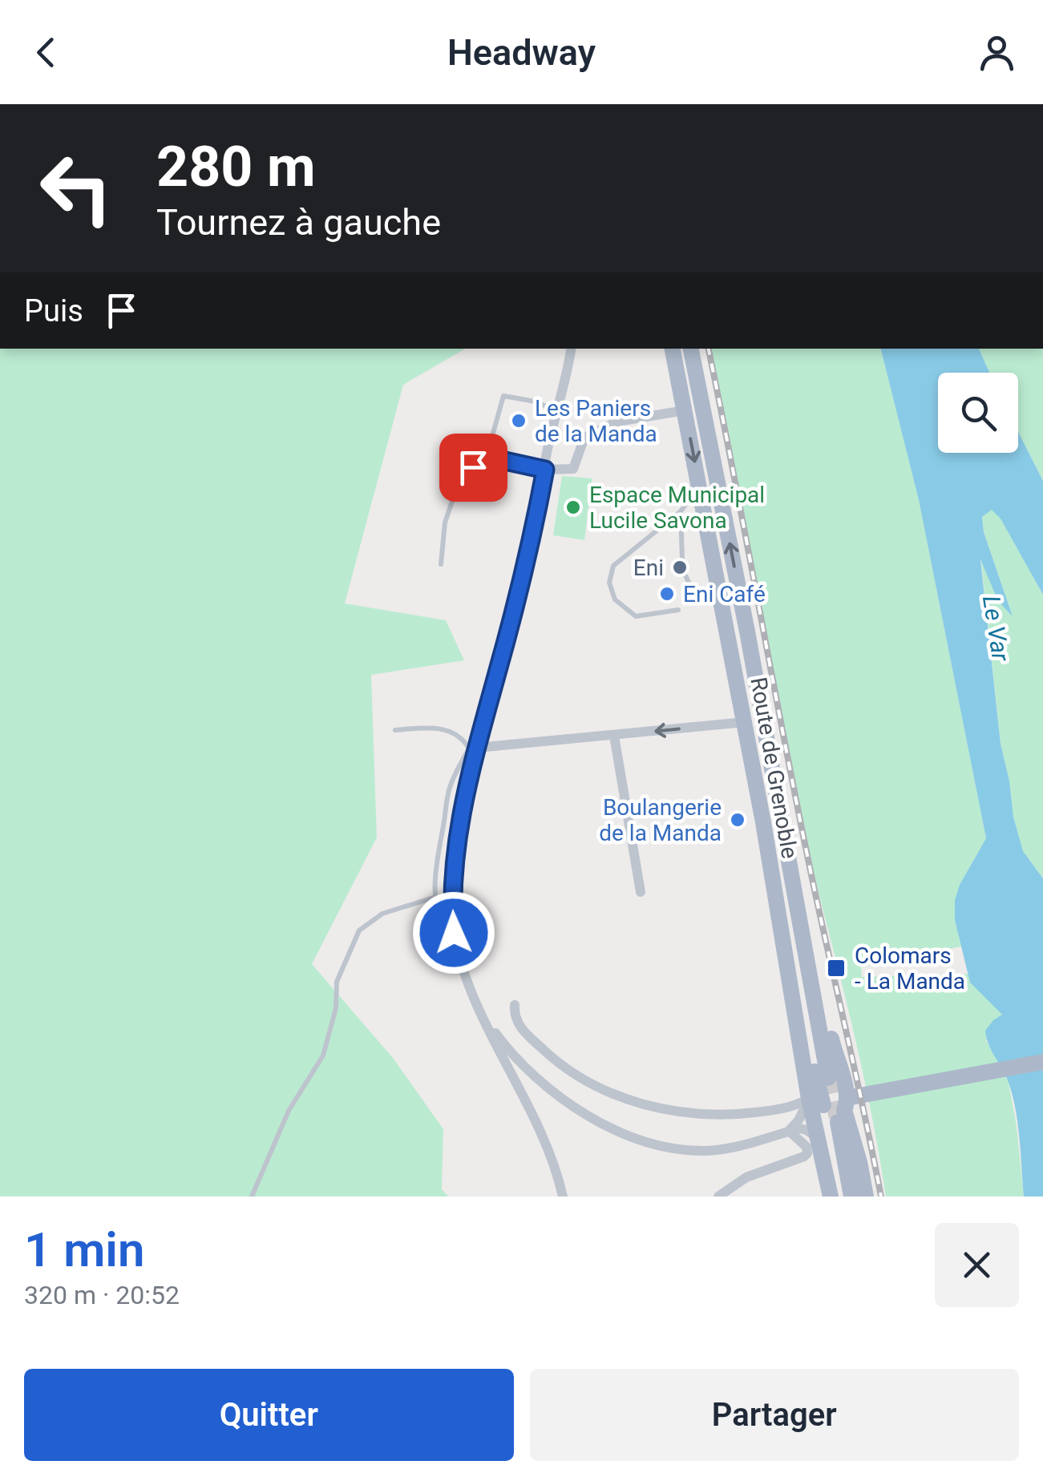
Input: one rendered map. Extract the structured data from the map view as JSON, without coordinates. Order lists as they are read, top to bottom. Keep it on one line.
{"streets":{"main road":["Route de Grenoble"]},"water":["Le Var"],"places":{"other":["Les Paniers de la Manda","Espace Municipal Lucile Savona","Eni","Eni Café","Boulangerie de la Manda"],"transit":["Colomars - La Manda"]},"page":{"header":"Headway","turn":["280 m","Tournez à gauche"],"then":"Puis","heading":["1 min","320 m · 20:52"],"buttons":["Quitter","Partager"]}}
